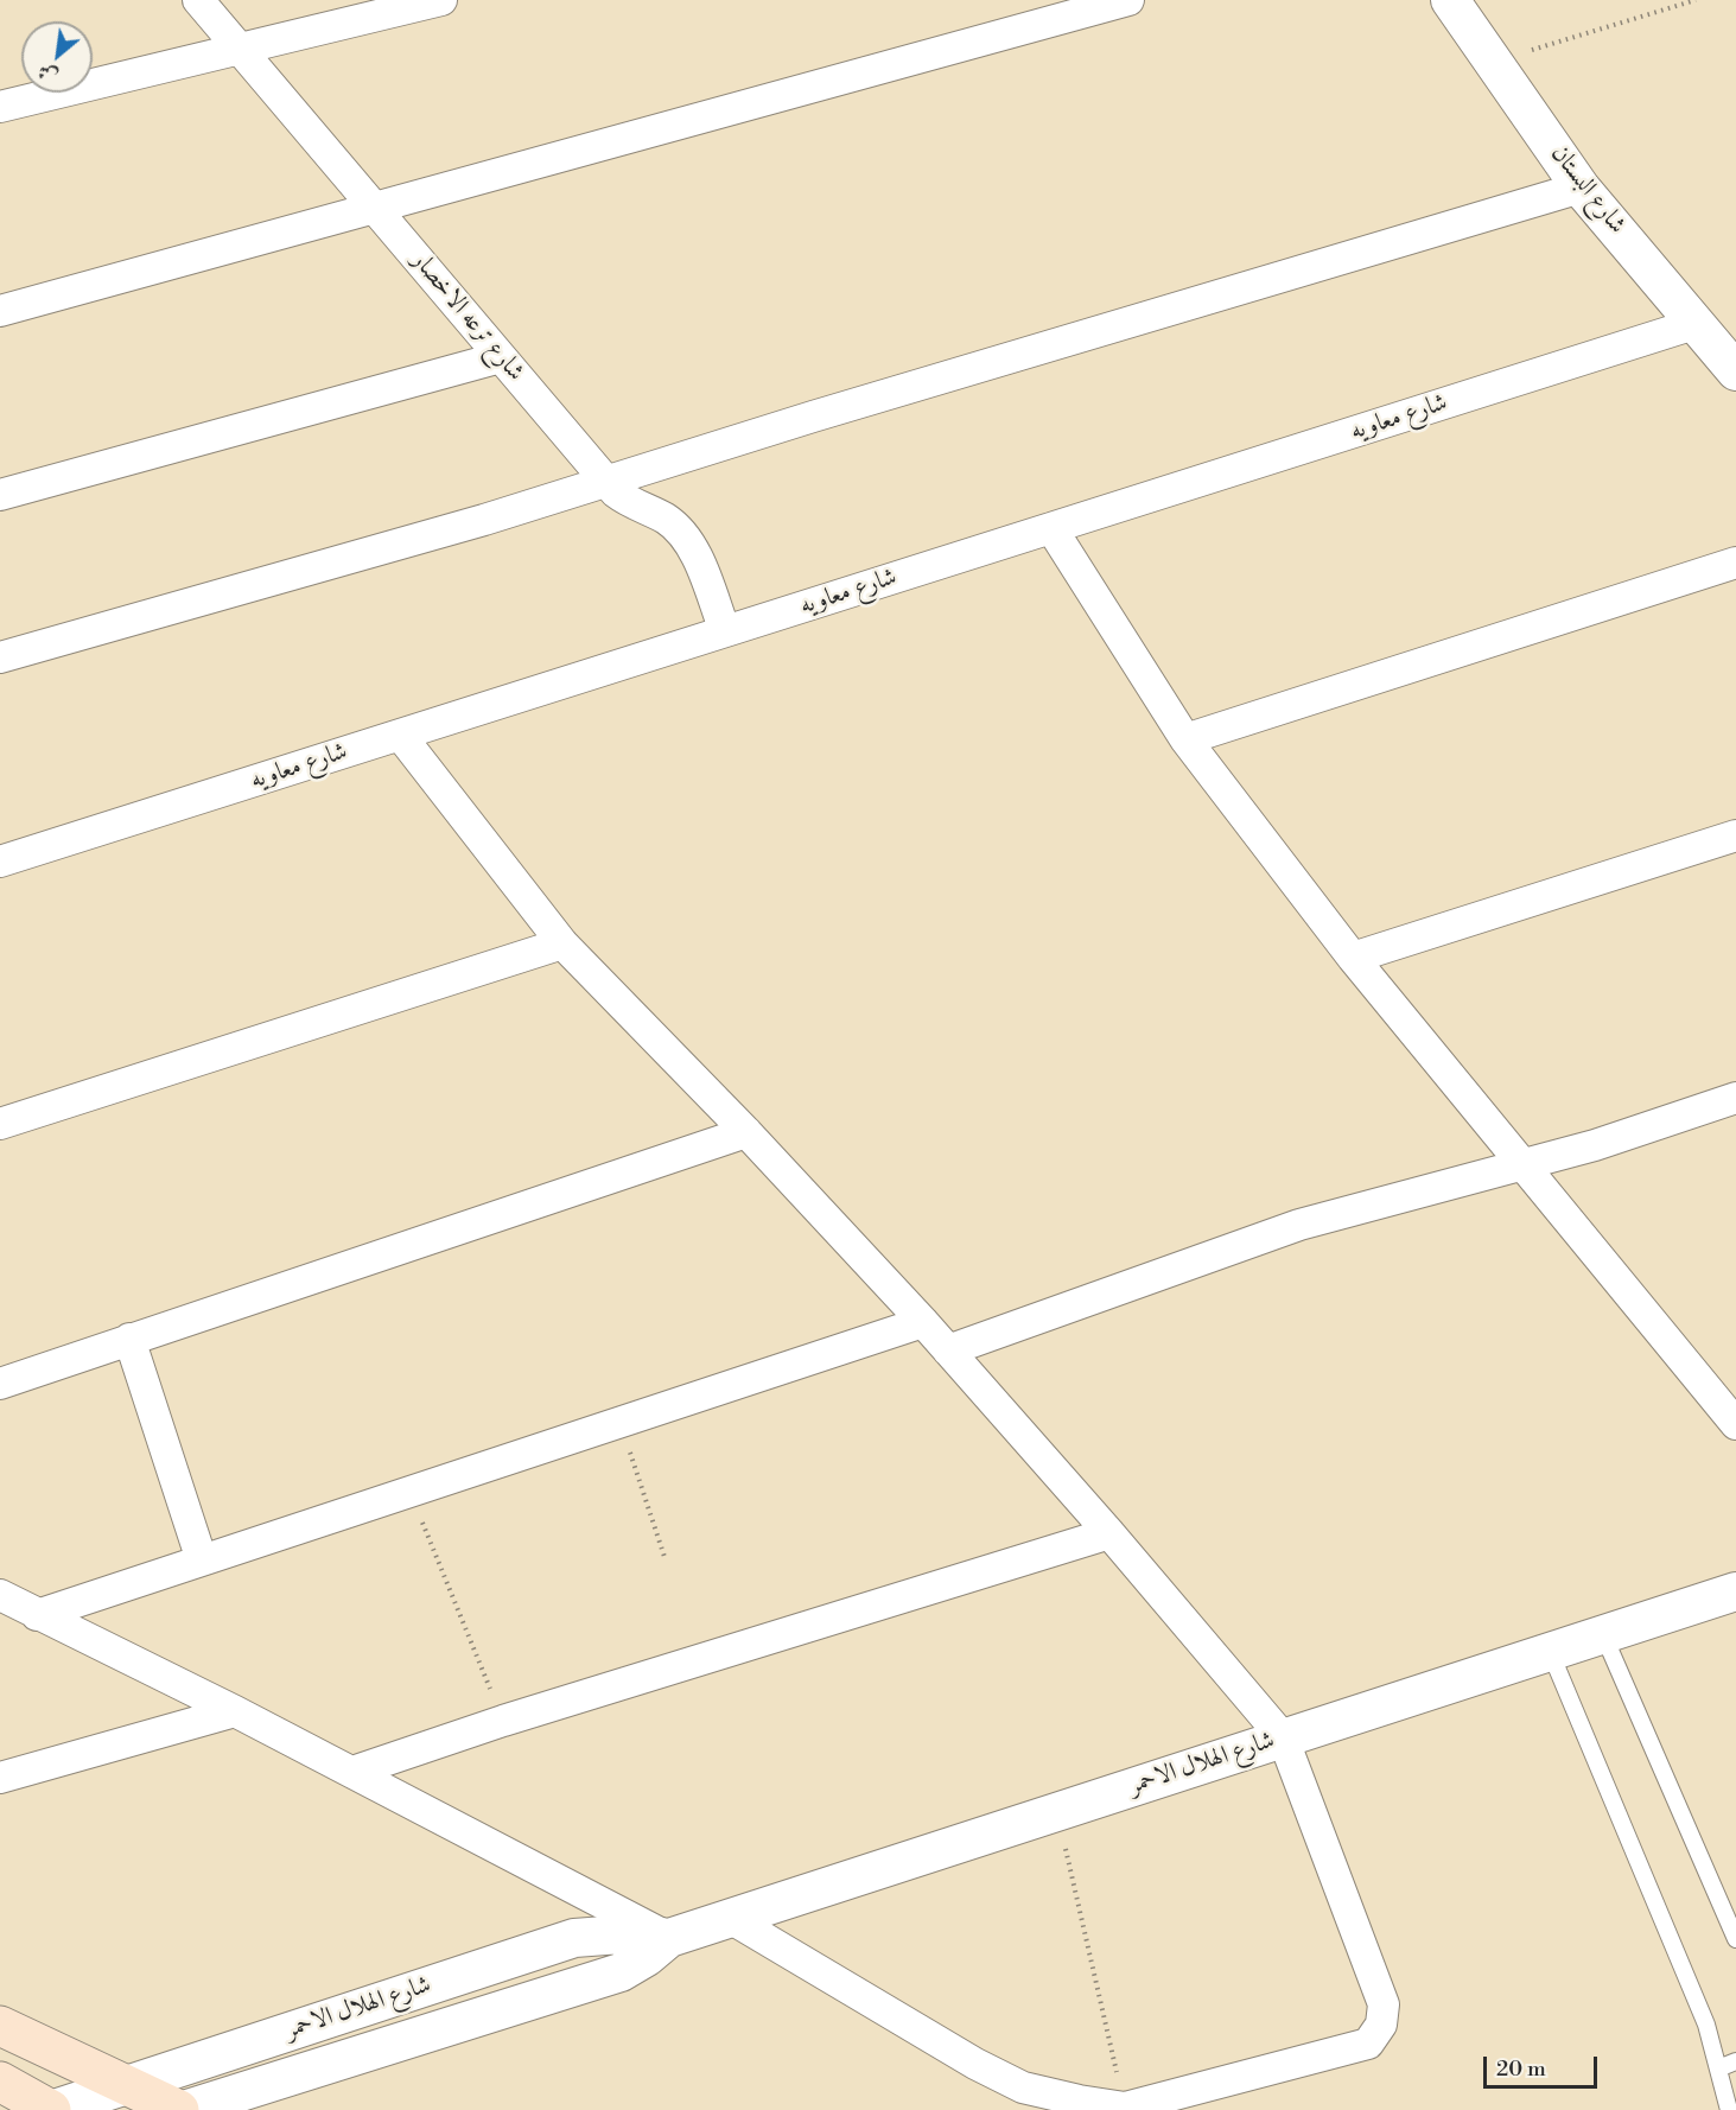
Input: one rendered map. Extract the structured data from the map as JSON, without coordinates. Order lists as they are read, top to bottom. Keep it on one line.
{"streets":{"street":["شارع البستان","شارع ترعه الاخصار","شارع معاويه","شارع الهلال الاحمر"]},"crossings":[["شارع البستان","شارع معاويه"],["شارع ترعه الاخصار","شارع معاويه"]],"scale_bar":"20 m","north":"bottom left"}
